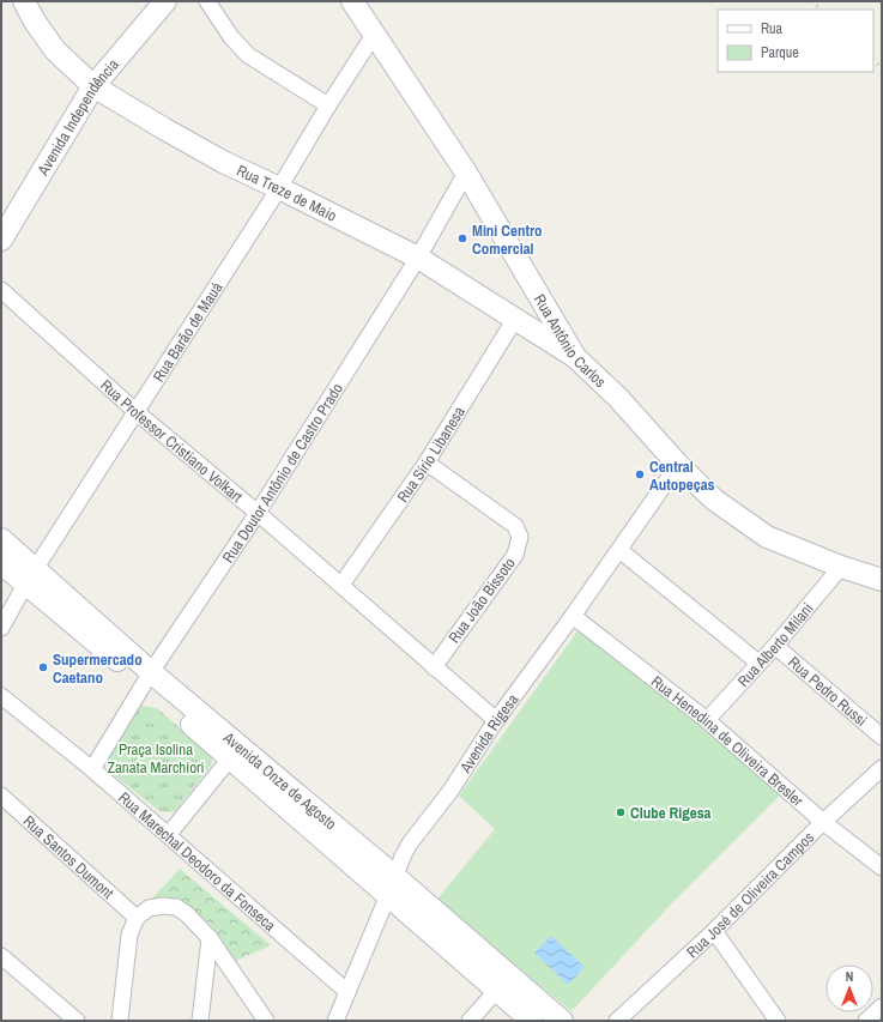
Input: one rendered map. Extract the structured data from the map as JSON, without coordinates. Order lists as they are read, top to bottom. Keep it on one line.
{"streets":{"main road":["Avenida Independência","Rua Treze de Maio","Rua Antônio Carlos","Avenida Onze de Agosto"],"street":["Rua Barão de Mauá","Rua Professor Cristiano Volkart","Rua Sírio Libanesa","Rua Doutor Antônio de Castro Prado","Rua João Bissoto","Rua Alberto Milani","Rua Pedro Russi","Avenida Rigesa","Rua Henedina de Oliveira Bresler","Rua Santos Dumont","Rua Marechal Deodoro da Fonseca","Rua José de Oliveira Campos"]},"crossings":[["Avenida Independência","Rua Treze de Maio"],["Rua Treze de Maio","Rua Barão de Mauá"],["Rua Treze de Maio","Rua Antônio Carlos"],["Rua Treze de Maio","Rua Sírio Libanesa"],["Rua Treze de Maio","Rua Doutor Antônio de Castro Prado"],["Rua Barão de Mauá","Rua Antônio Carlos"],["Rua Barão de Mauá","Rua Professor Cristiano Volkart"],["Rua Barão de Mauá","Avenida Onze de Agosto"],["Rua Antônio Carlos","Rua Doutor Antônio de Castro Prado"],["Rua Antônio Carlos","Rua Alberto Milani"],["Rua Antônio Carlos","Avenida Rigesa"],["Rua Professor Cristiano Volkart","Rua Sírio Libanesa"],["Rua Professor Cristiano Volkart","Rua Doutor Antônio de Castro Prado"],["Rua Professor Cristiano Volkart","Rua João Bissoto"],["Rua Professor Cristiano Volkart","Avenida Rigesa"],["Rua Sírio Libanesa","Rua João Bissoto"],["Rua Doutor Antônio de Castro Prado","Avenida Onze de Agosto"],["Rua Doutor Antônio de Castro Prado","Rua Marechal Deodoro da Fonseca"],["Rua Alberto Milani","Rua Pedro Russi"],["Rua Alberto Milani","Rua Henedina de Oliveira Bresler"],["Avenida Rigesa","Rua Henedina de Oliveira Bresler"],["Avenida Rigesa","Avenida Onze de Agosto"],["Avenida Rigesa","Rua Marechal Deodoro da Fonseca"],["Rua Henedina de Oliveira Bresler","Rua José de Oliveira Campos"]],"parks":["Praça Isolina Zanata Marchiori"],"places":["Mini Centro Comercial","Central Autopeças","Supermercado Caetano","Clube Rigesa"],"legend":["Rua","Parque"],"north":"top"}
